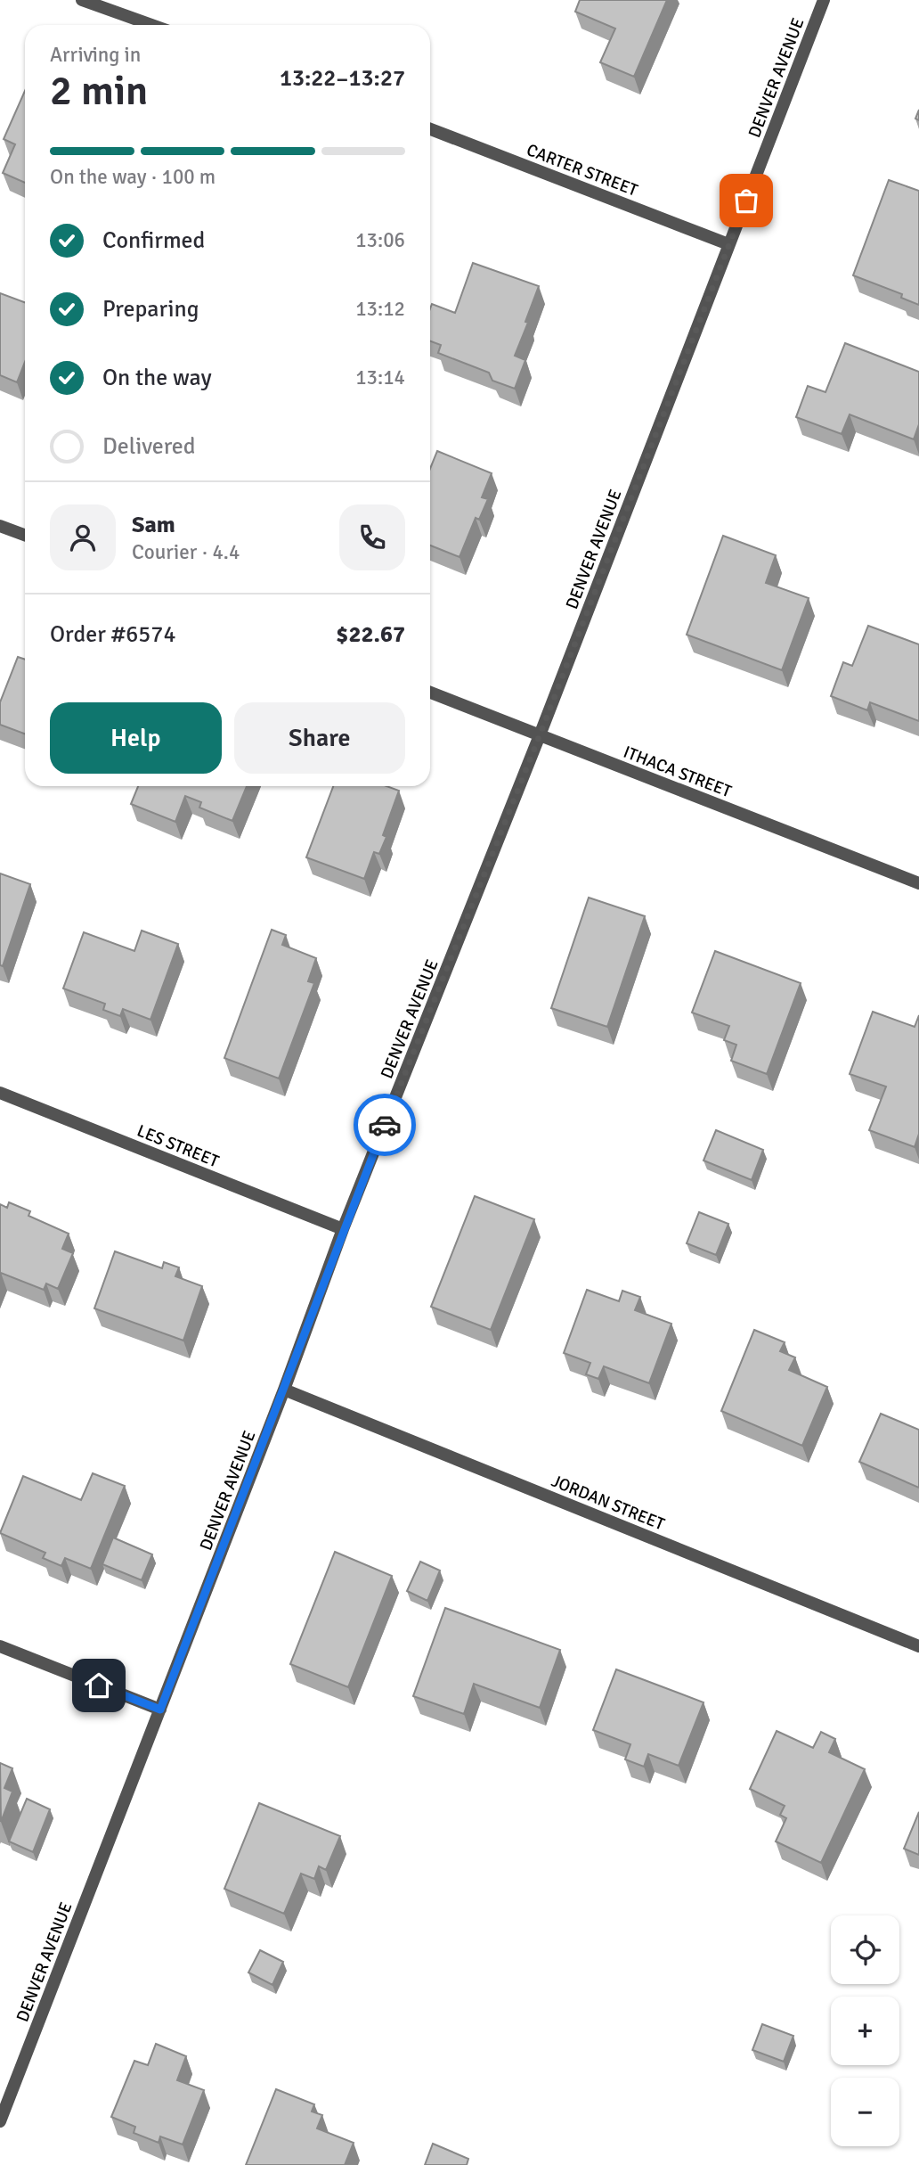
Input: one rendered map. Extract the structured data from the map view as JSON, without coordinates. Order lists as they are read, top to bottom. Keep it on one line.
{"streets":{"street":["DENVER AVENUE","CARTER STREET","ITHACA STREET","LES STREET","JORDAN STREET"]},"crossings":[["DENVER AVENUE","CARTER STREET"],["DENVER AVENUE","ITHACA STREET"],["DENVER AVENUE","LES STREET"],["DENVER AVENUE","JORDAN STREET"]],"page":{"heading":["2 min","Arriving in","13:22–13:27"],"panel":["Sam","Courier · 4.4","Order #6574","$22.67"],"bar":"On the way · 100 m","list":[["Confirmed","13:06"],["Preparing","13:12"],["On the way","13:14"],"Delivered"],"buttons":["Help","Share"],"map_buttons":["+","−"]}}
